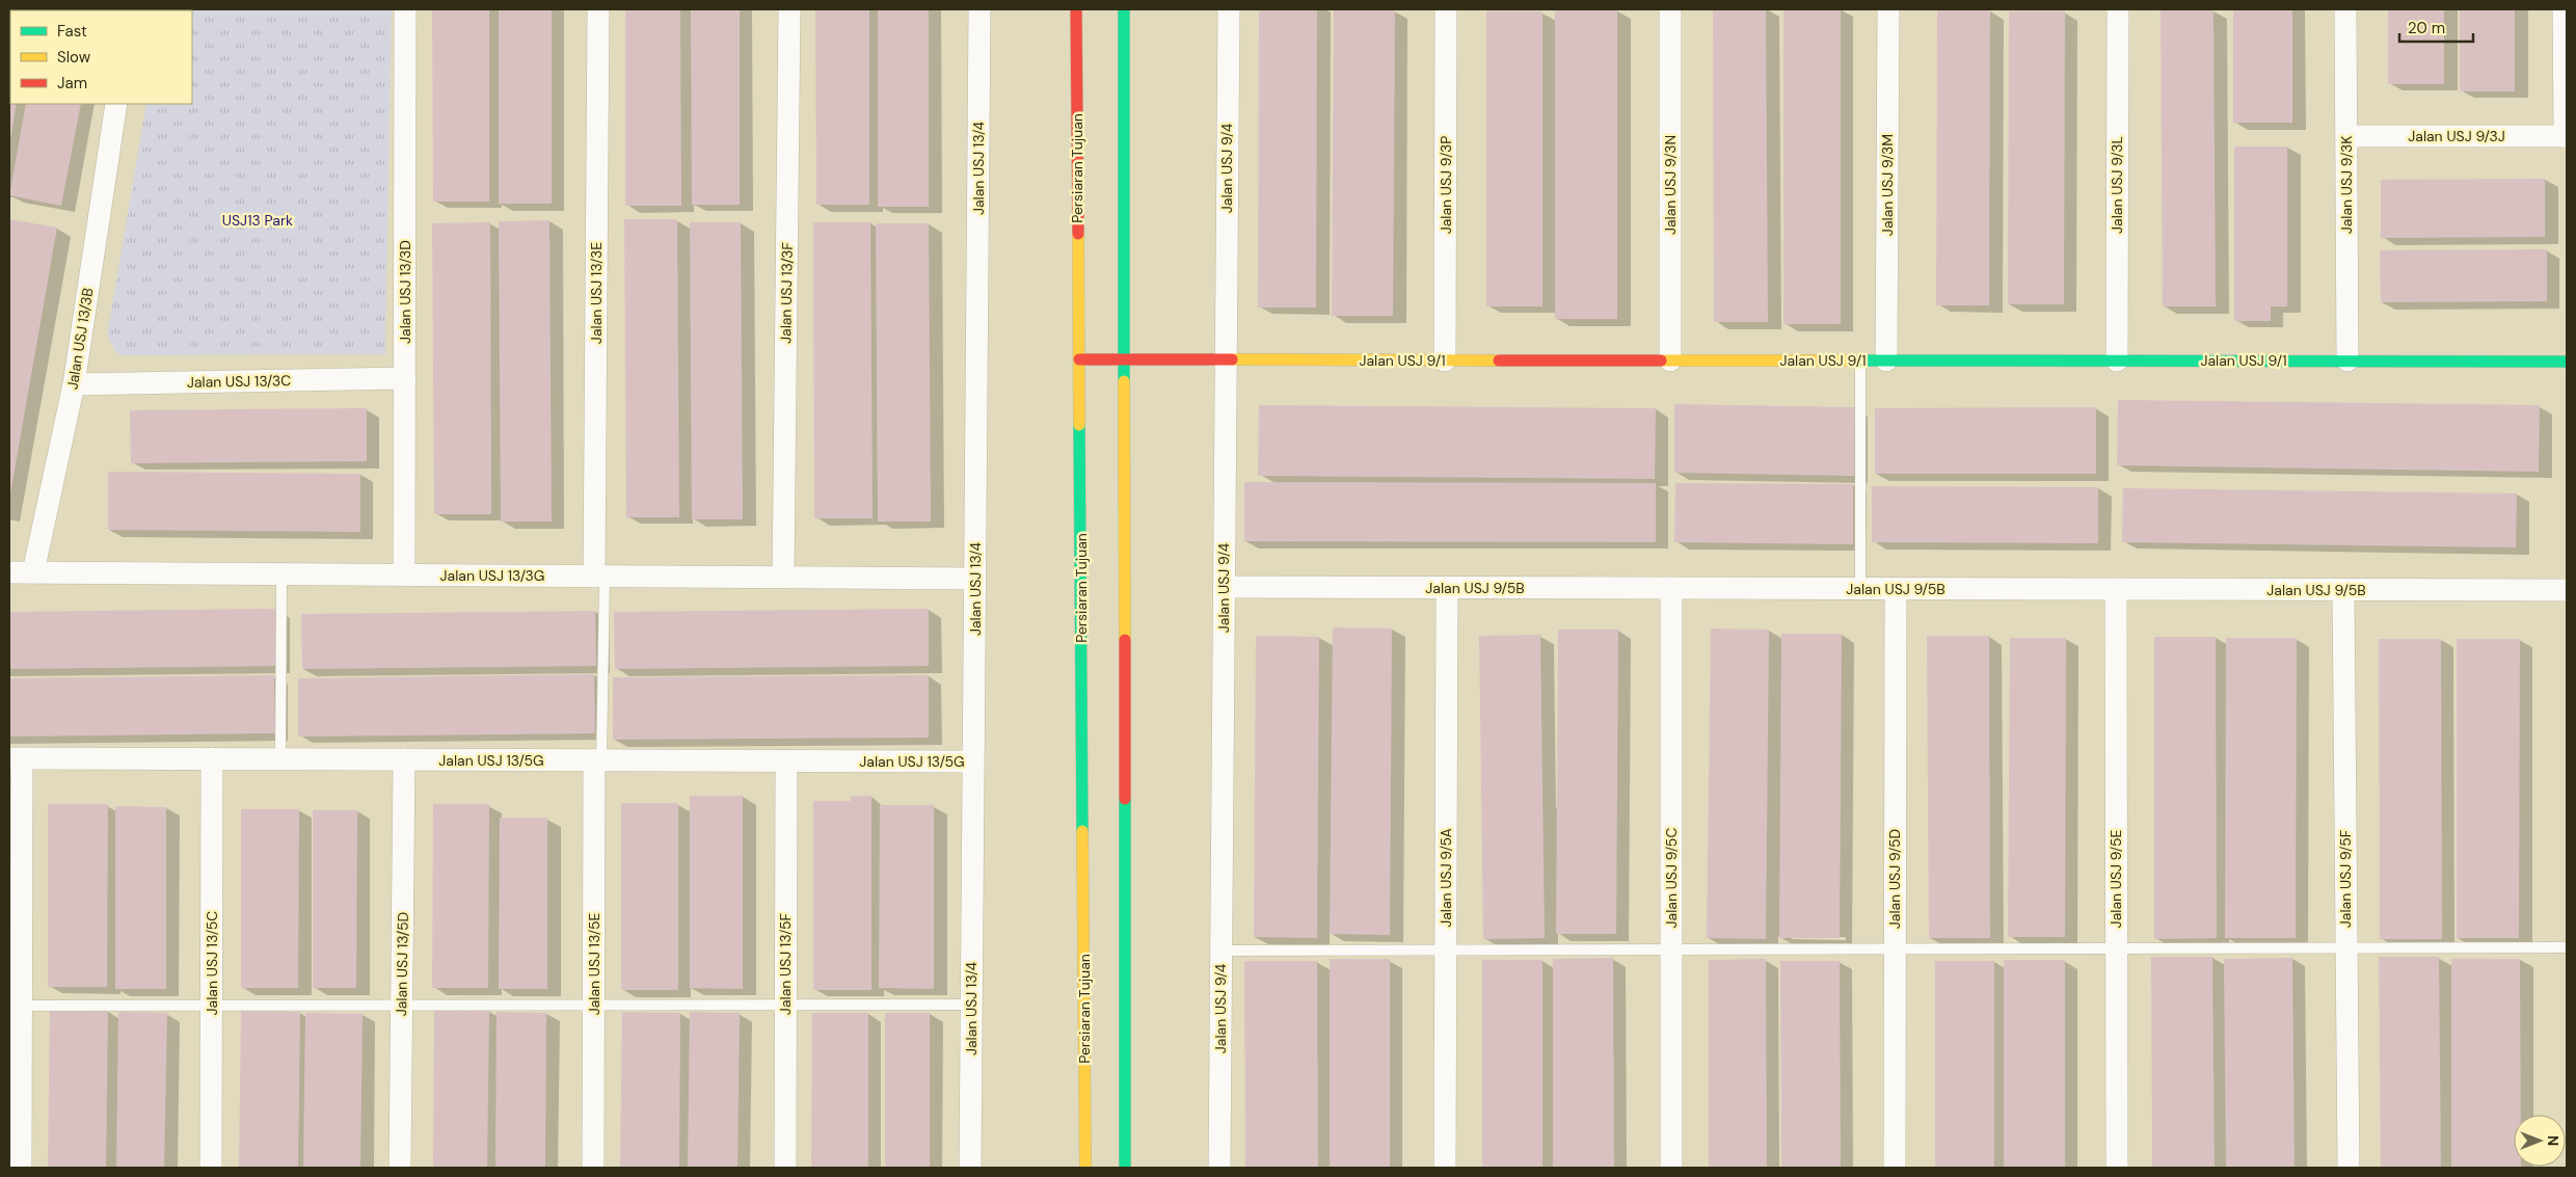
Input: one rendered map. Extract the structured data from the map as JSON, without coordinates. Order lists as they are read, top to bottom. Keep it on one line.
{"streets":{"main road":["Persiaran Tujuan","Jalan USJ 9/1"],"street":["Jalan USJ 9/3J","Jalan USJ 13/4","Jalan USJ 9/4","Jalan USJ 9/3P","Jalan USJ 9/3N","Jalan USJ 9/3M","Jalan USJ 9/3L","Jalan USJ 9/3K","Jalan USJ 13/3D","Jalan USJ 13/3E","Jalan USJ 13/3F","Jalan USJ 13/3B","Jalan USJ 13/3C","Jalan USJ 13/3G","Jalan USJ 9/5B","Jalan USJ 13/5G","Jalan USJ 9/5A","Jalan USJ 9/5C","Jalan USJ 9/5D","Jalan USJ 9/5E","Jalan USJ 9/5F","Jalan USJ 13/5C","Jalan USJ 13/5D","Jalan USJ 13/5E","Jalan USJ 13/5F"]},"crossings":[["Jalan USJ 9/3J","Jalan USJ 9/3K"],["Jalan USJ 13/4","Jalan USJ 13/3G"],["Jalan USJ 13/4","Jalan USJ 13/5G"],["Persiaran Tujuan","Jalan USJ 9/1"],["Jalan USJ 9/4","Jalan USJ 9/1"],["Jalan USJ 9/4","Jalan USJ 9/5B"],["Jalan USJ 9/3P","Jalan USJ 9/1"],["Jalan USJ 9/3N","Jalan USJ 9/1"],["Jalan USJ 9/3M","Jalan USJ 9/1"],["Jalan USJ 9/3L","Jalan USJ 9/1"],["Jalan USJ 9/3K","Jalan USJ 9/1"],["Jalan USJ 13/3D","Jalan USJ 13/3C"],["Jalan USJ 13/3D","Jalan USJ 13/3G"],["Jalan USJ 13/3E","Jalan USJ 13/3G"],["Jalan USJ 13/3F","Jalan USJ 13/3G"],["Jalan USJ 13/3B","Jalan USJ 13/3C"],["Jalan USJ 13/3B","Jalan USJ 13/3G"],["Jalan USJ 9/5B","Jalan USJ 9/5A"],["Jalan USJ 9/5B","Jalan USJ 9/5C"],["Jalan USJ 9/5B","Jalan USJ 9/5D"],["Jalan USJ 9/5B","Jalan USJ 9/5E"],["Jalan USJ 9/5B","Jalan USJ 9/5F"],["Jalan USJ 13/5G","Jalan USJ 13/5C"],["Jalan USJ 13/5G","Jalan USJ 13/5D"],["Jalan USJ 13/5G","Jalan USJ 13/5E"],["Jalan USJ 13/5G","Jalan USJ 13/5F"]],"parks":["USJ13 Park"],"legend":["Fast","Slow","Jam"],"scale_bar":"20 m","north":"right"}
